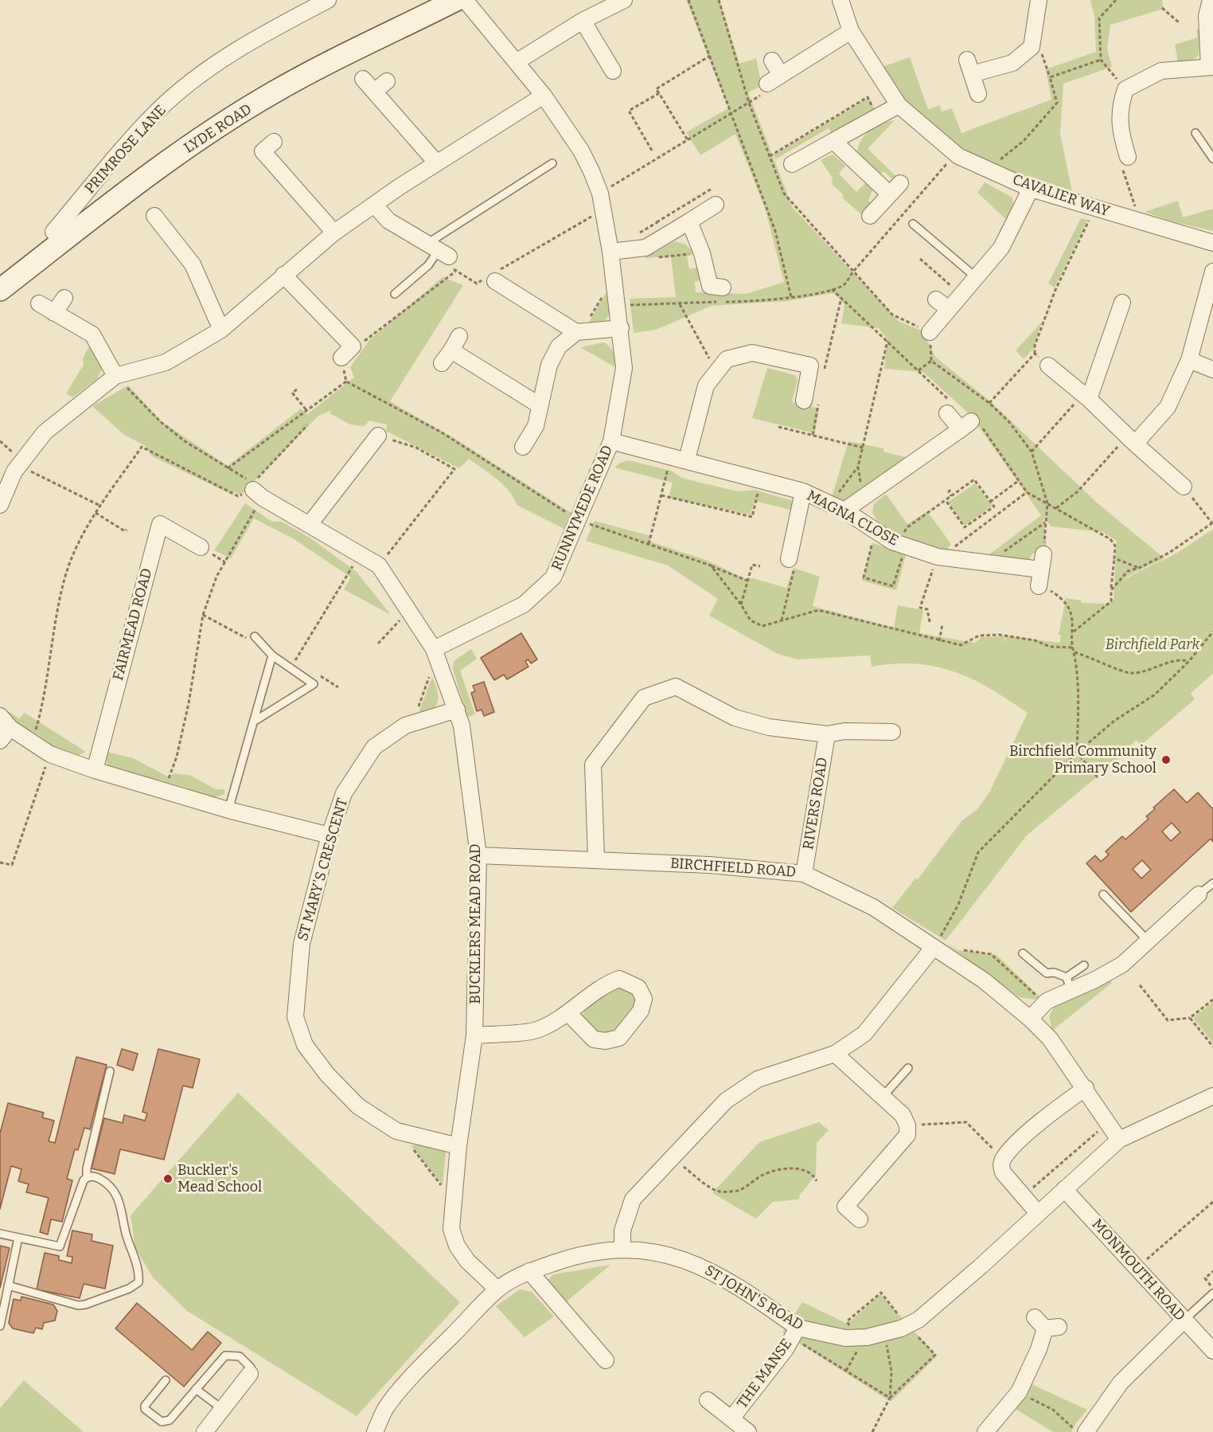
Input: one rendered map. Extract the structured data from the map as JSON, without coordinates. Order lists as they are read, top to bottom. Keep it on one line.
{"streets":{"street":["LYDE ROAD","PRIMROSE LANE","CAVALIER WAY","RUNNYMEDE ROAD","MAGNA CLOSE","FAIRMEAD ROAD","RIVERS ROAD","BIRCHFIELD ROAD","ST MARY'S CRESCENT","BUCKLERS MEAD ROAD","MONMOUTH ROAD","ST JOHN'S ROAD","THE MANSE"]},"crossings":[["RUNNYMEDE ROAD","MAGNA CLOSE"],["RUNNYMEDE ROAD","BUCKLERS MEAD ROAD"],["RIVERS ROAD","BIRCHFIELD ROAD"],["BIRCHFIELD ROAD","BUCKLERS MEAD ROAD"],["BIRCHFIELD ROAD","ST JOHN'S ROAD"],["ST MARY'S CRESCENT","BUCKLERS MEAD ROAD"],["BUCKLERS MEAD ROAD","ST JOHN'S ROAD"],["MONMOUTH ROAD","ST JOHN'S ROAD"],["ST JOHN'S ROAD","THE MANSE"]],"parks":["Birchfield Park"],"places":["Birchfield Community Primary School","Buckler's Mead School"]}
